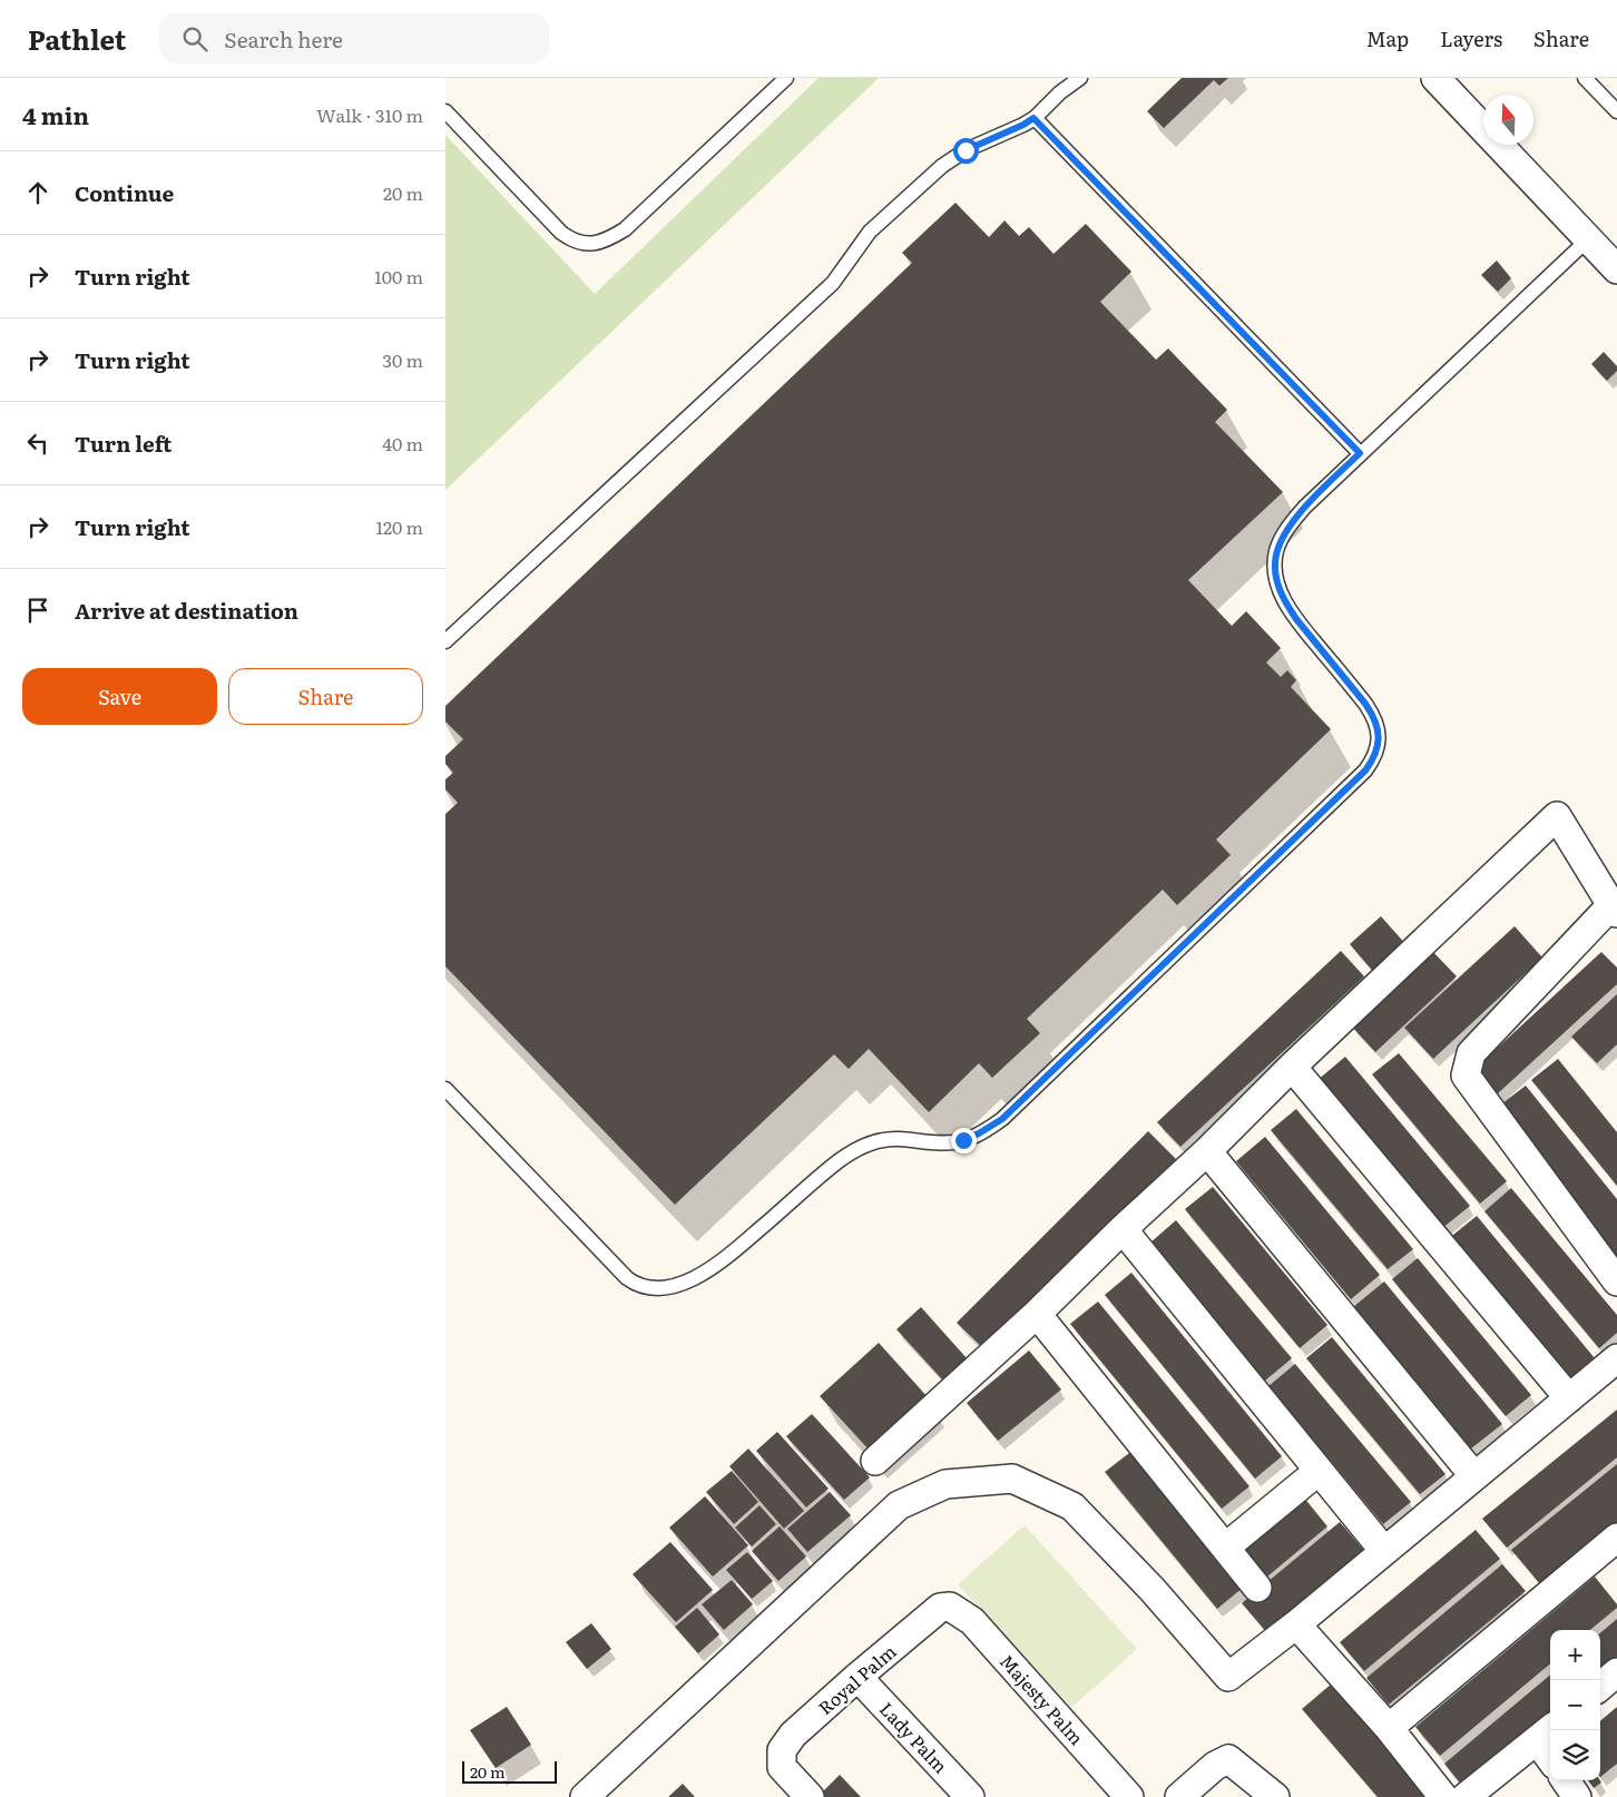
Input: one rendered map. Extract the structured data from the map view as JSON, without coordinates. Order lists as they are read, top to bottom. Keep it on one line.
{"streets":{"street":["Royal Palm","Majesty Palm","Lady Palm"]},"crossings":[["Royal Palm","Majesty Palm"],["Royal Palm","Lady Palm"]],"scale_bar":"20 m","north":"top","page":{"header":"Pathlet","search":"Search here","nav":["Map","Layers","Share"],"heading":["4 min","Walk · 310 m"],"list":[["Continue","20 m"],["Turn right","100 m"],["Turn right","30 m"],["Turn left","40 m"],["Turn right","120 m"],"Arrive at destination"],"buttons":["Save","Share"],"map_buttons":["+","−"],"scale":"20 m"}}
